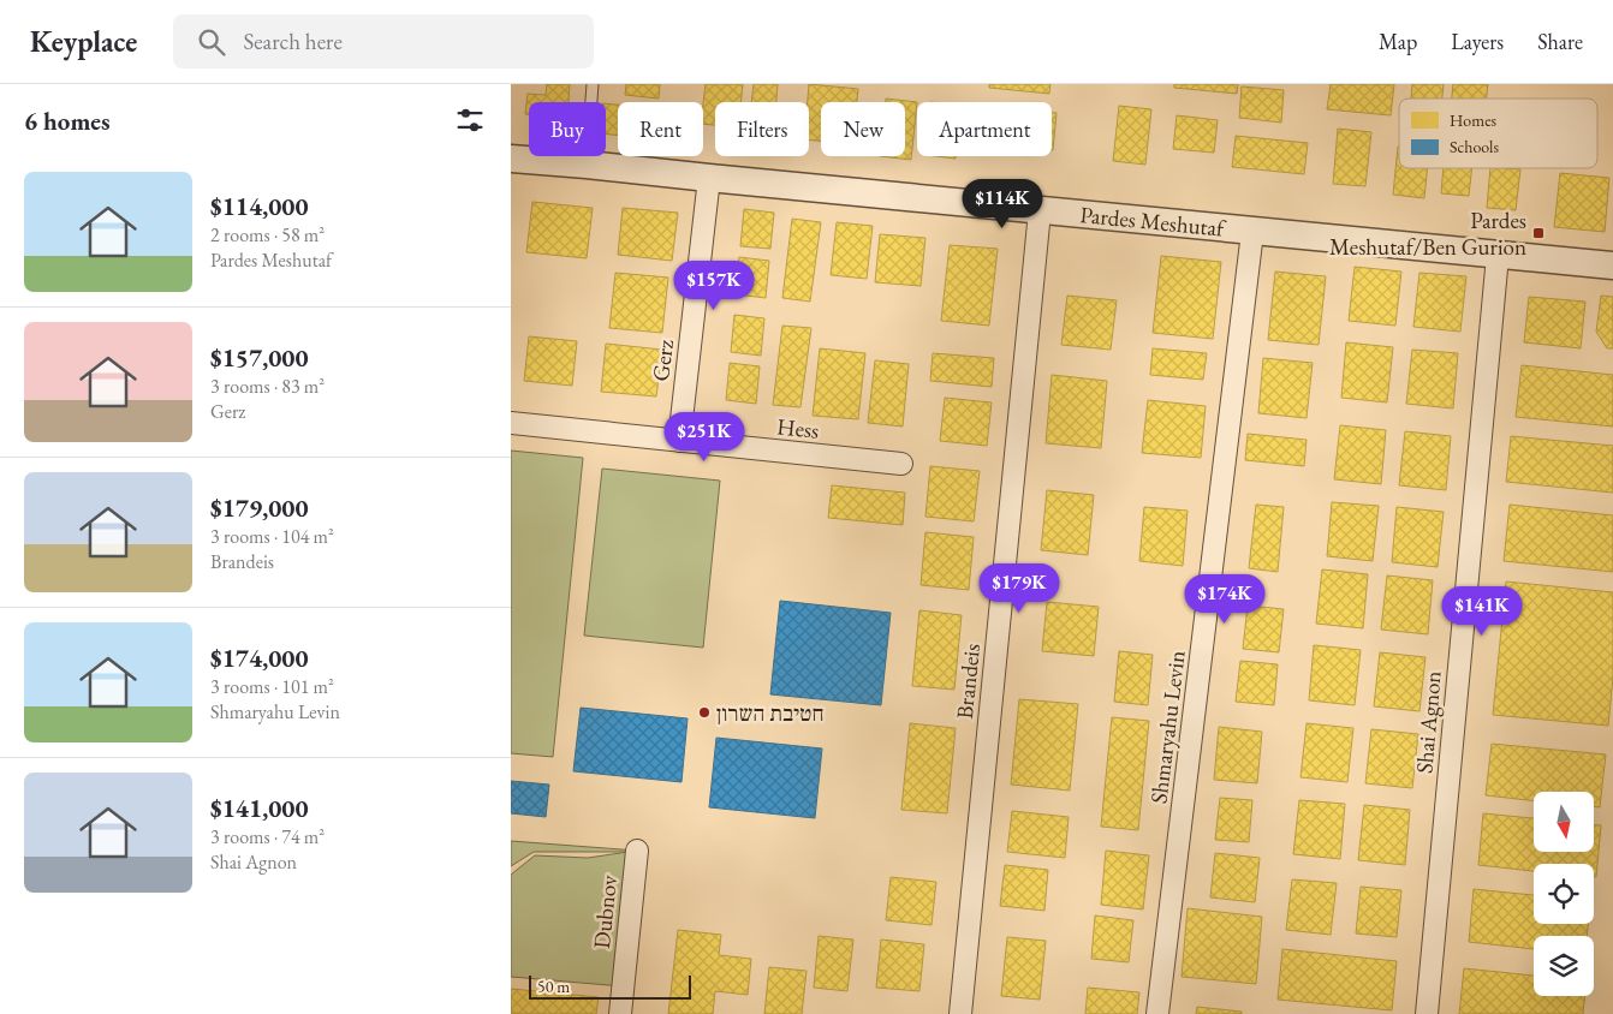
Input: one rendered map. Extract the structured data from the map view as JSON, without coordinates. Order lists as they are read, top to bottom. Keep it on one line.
{"streets":{"street":["Pardes Meshutaf","Gerz","Hess","Brandeis","Shai Agnon","Shmaryahu Levin","Dubnov"]},"crossings":[["Pardes Meshutaf","Gerz"],["Pardes Meshutaf","Brandeis"],["Pardes Meshutaf","Shai Agnon"],["Pardes Meshutaf","Shmaryahu Levin"],["Gerz","Hess"]],"places":{"transit":["Pardes Meshutaf/Ben Gurion"],"other":["חטיבת השרון"]},"legend":["Homes","Schools"],"scale_bar":"50 m","north":"bottom","page":{"header":"Keyplace","search":"Search here","nav":["Map","Layers","Share"],"heading":"6 homes","chip":["Buy","Rent","Filters","New","Apartment"],"list":[{"name":"$114,000","note":"2 rooms · 58 m² · Pardes Meshutaf"},{"name":"$157,000","note":"3 rooms · 83 m² · Gerz"},{"name":"$179,000","note":"3 rooms · 104 m² · Brandeis"},{"name":"$174,000","note":"3 rooms · 101 m² · Shmaryahu Levin"},{"name":"$141,000","note":"3 rooms · 74 m² · Shai Agnon"}],"price":["$114K","$157K","$251K","$179K","$174K","$141K"],"scale":"50 m"}}
